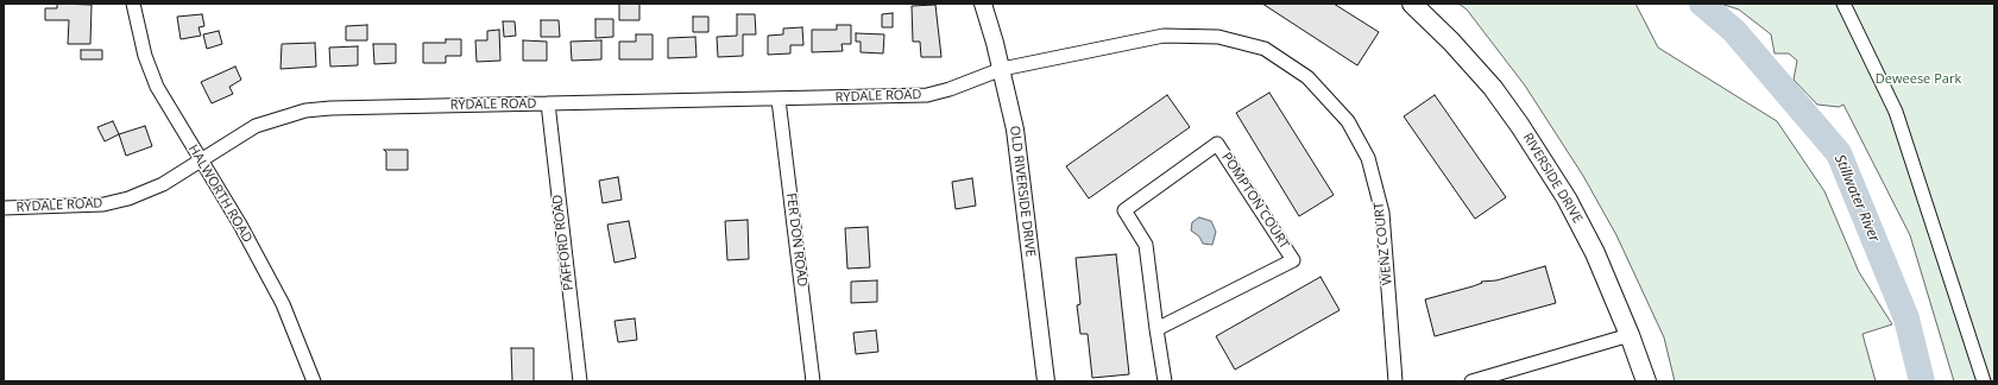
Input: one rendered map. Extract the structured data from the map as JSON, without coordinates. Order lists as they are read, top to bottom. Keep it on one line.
{"streets":{"main road":["RIVERSIDE DRIVE"],"street":["RYDALE ROAD","OLD RIVERSIDE DRIVE","HALWORTH ROAD","POMPTON COURT","FER DON ROAD","PAFFORD ROAD","WENZ COURT"]},"crossings":[["RYDALE ROAD","OLD RIVERSIDE DRIVE"],["RYDALE ROAD","HALWORTH ROAD"],["RYDALE ROAD","FER DON ROAD"],["RYDALE ROAD","PAFFORD ROAD"],["RYDALE ROAD","WENZ COURT"],["OLD RIVERSIDE DRIVE","WENZ COURT"]],"water":["Stillwater River"],"parks":["Deweese Park"]}
